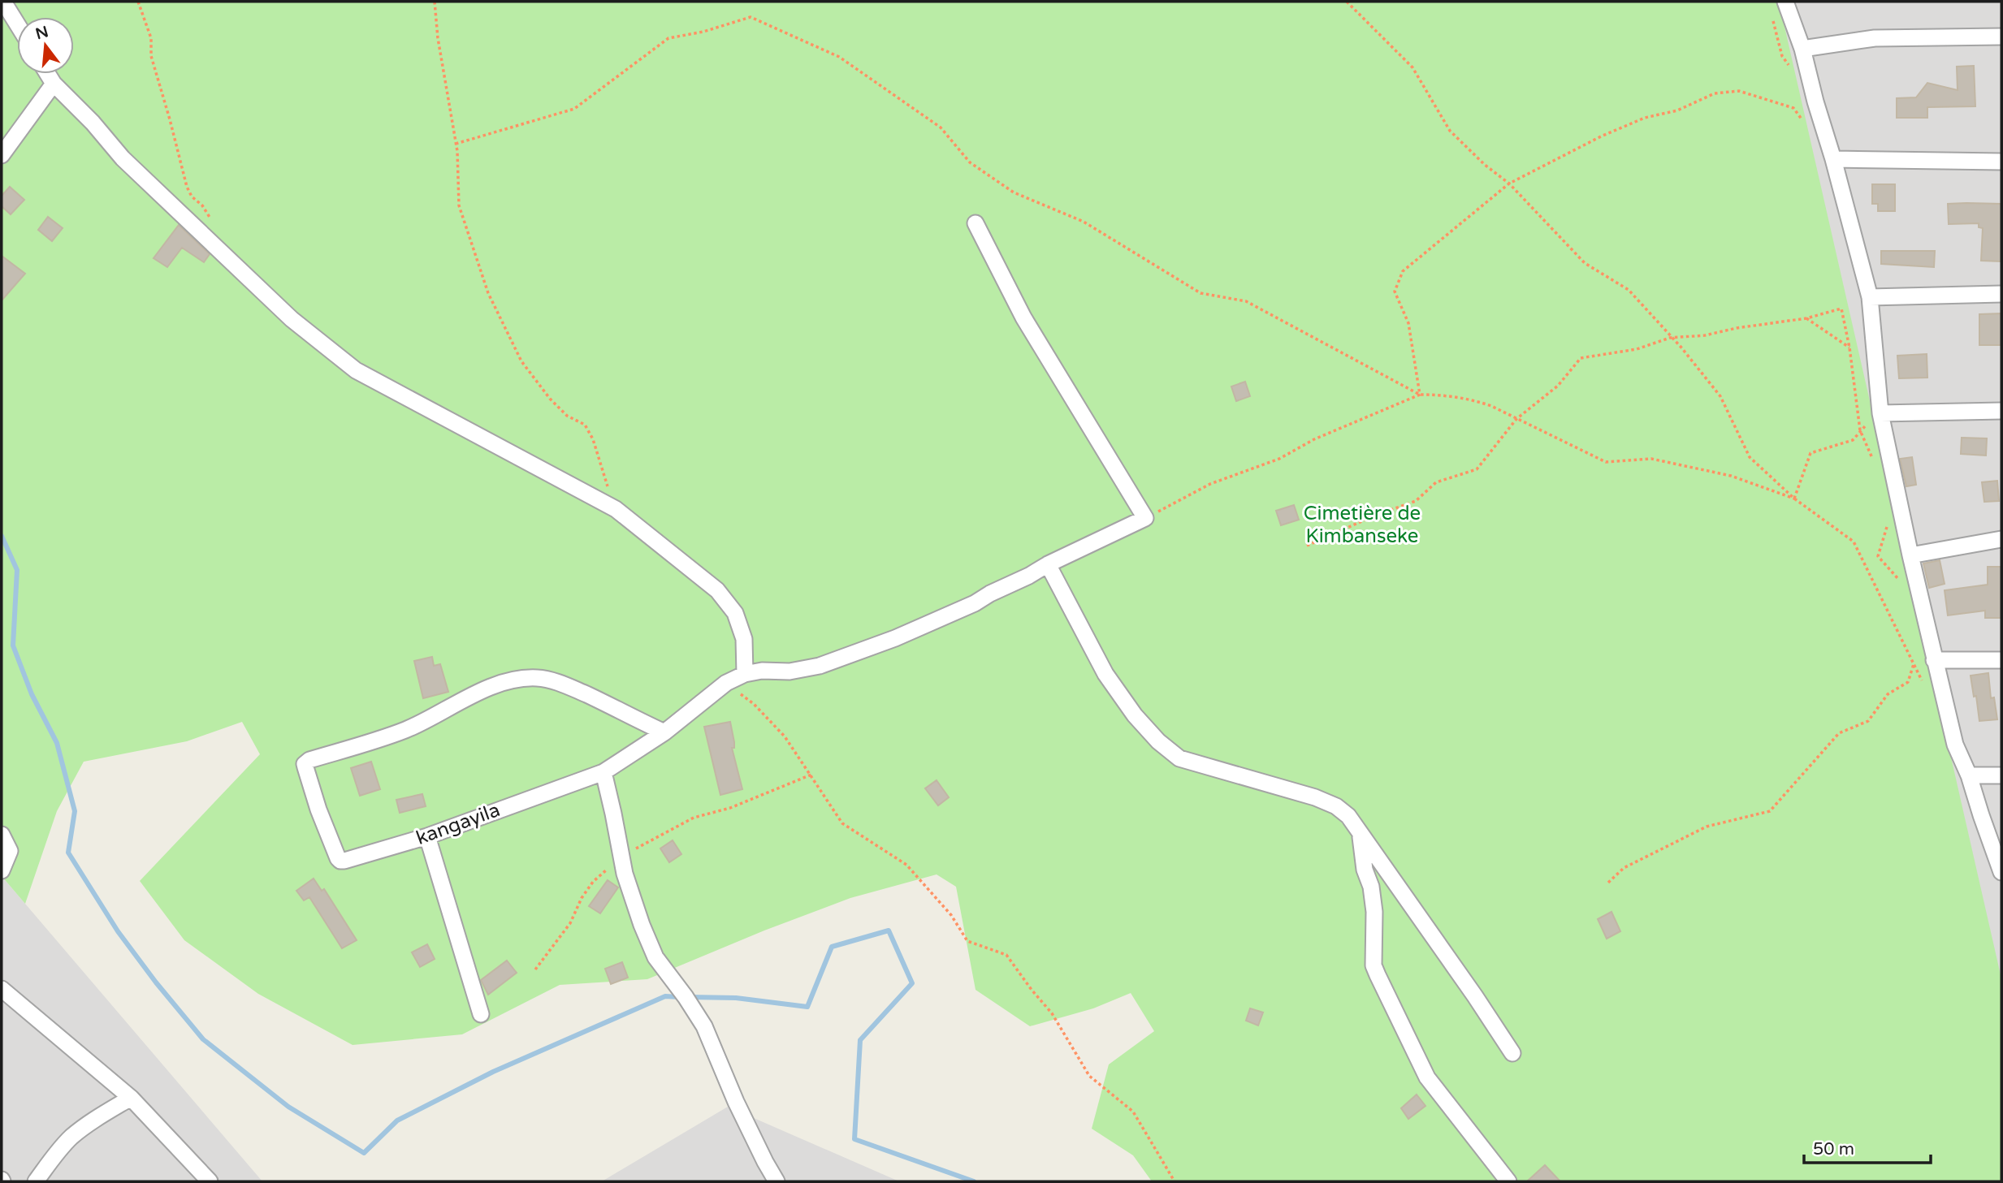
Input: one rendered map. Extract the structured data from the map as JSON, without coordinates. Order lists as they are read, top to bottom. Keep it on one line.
{"streets":{"street":["kangayila"]},"parks":["Cimetière de Kimbanseke"],"scale_bar":"50 m","north":"top"}
